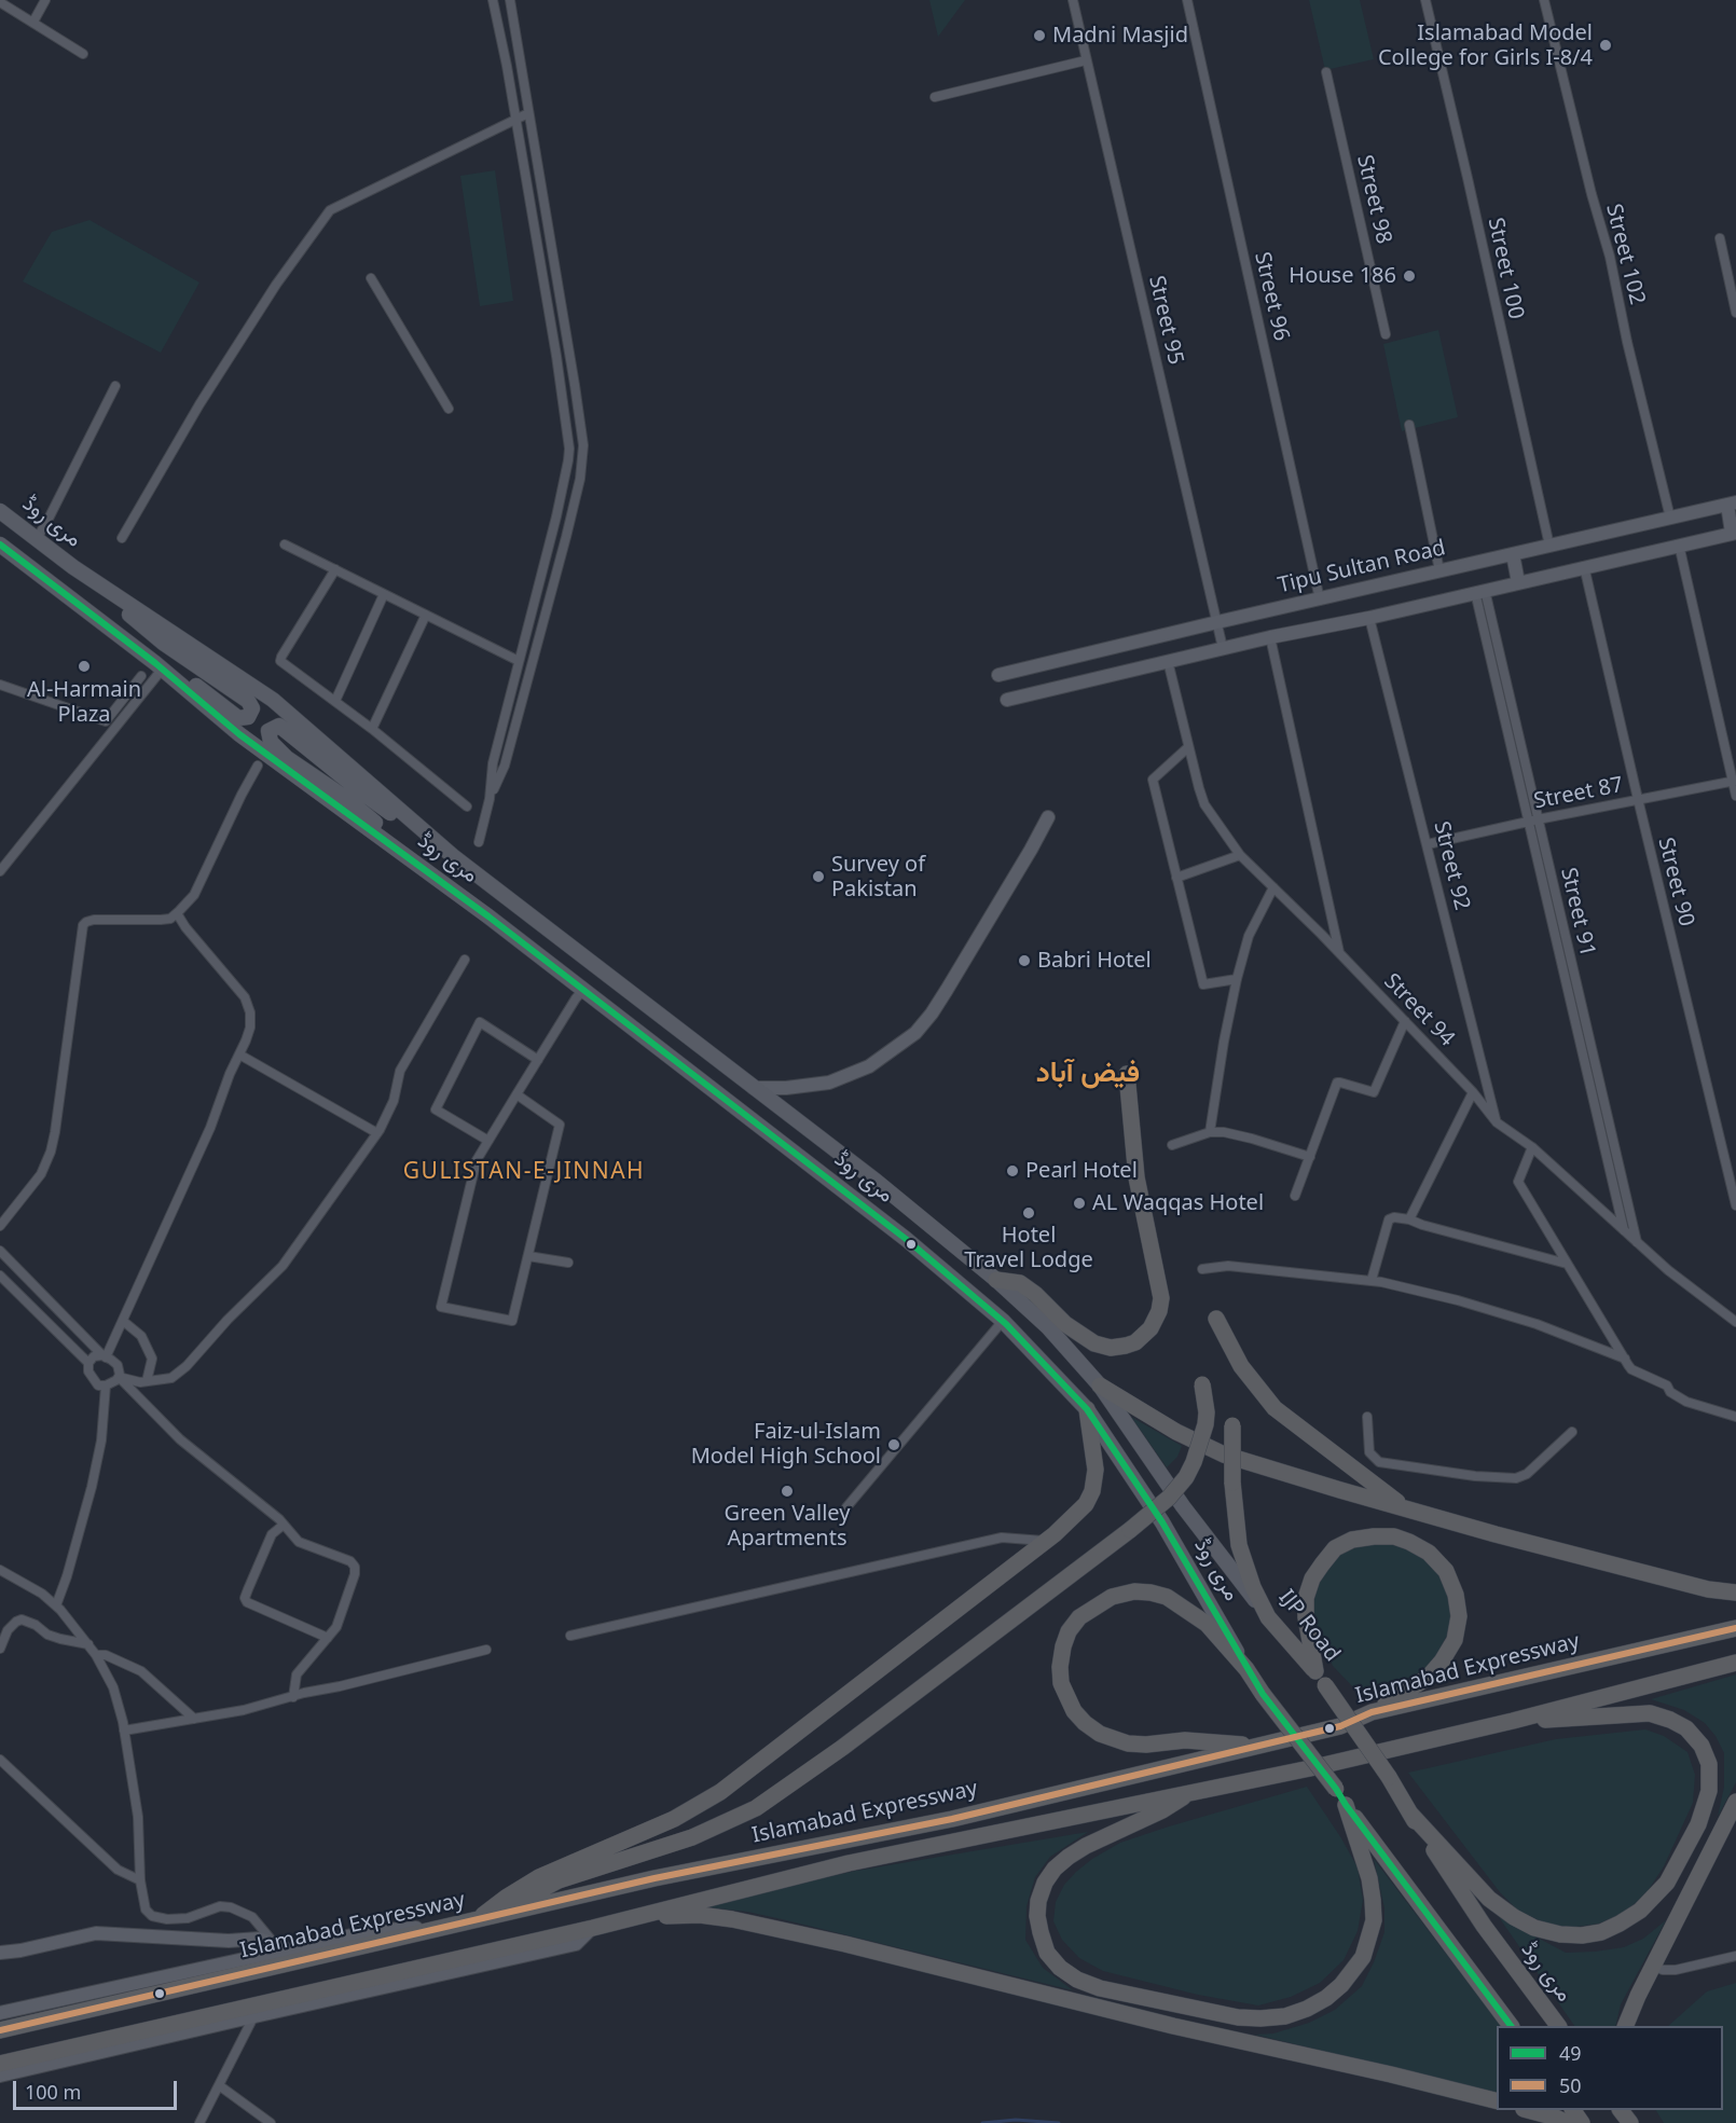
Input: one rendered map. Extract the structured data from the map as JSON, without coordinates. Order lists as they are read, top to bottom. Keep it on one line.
{"streets":{"highway":["مری روڈ","IJP Road","Islamabad Expressway"],"street":["Street 98","Street 102","Street 100","Street 96","Street 95","Tipu Sultan Road","Street 87","Street 92","Street 90","Street 91","Street 94"]},"crossings":[["Street 102","Tipu Sultan Road"],["Street 100","Tipu Sultan Road"],["Street 96","Tipu Sultan Road"],["Street 95","Tipu Sultan Road"],["مری روڈ","IJP Road"],["Street 87","Street 92"],["Street 87","Street 90"],["Street 87","Street 91"],["Street 92","Street 94"],["Street 91","Street 94"]],"districts":["فیض آباد","GULISTAN-E-JINNAH"],"places":["Madni Masjid","Islamabad Model College for Girls I-8/4","House 186","Al-Harmain Plaza","Survey of Pakistan","Babri Hotel","Pearl Hotel","AL Waqqas Hotel","Hotel Travel Lodge","Faiz-ul-Islam Model High School","Green Valley Apartments"],"lines":["transit line 49","transit line 50"],"legend":["49","50"],"scale_bar":"100 m"}
